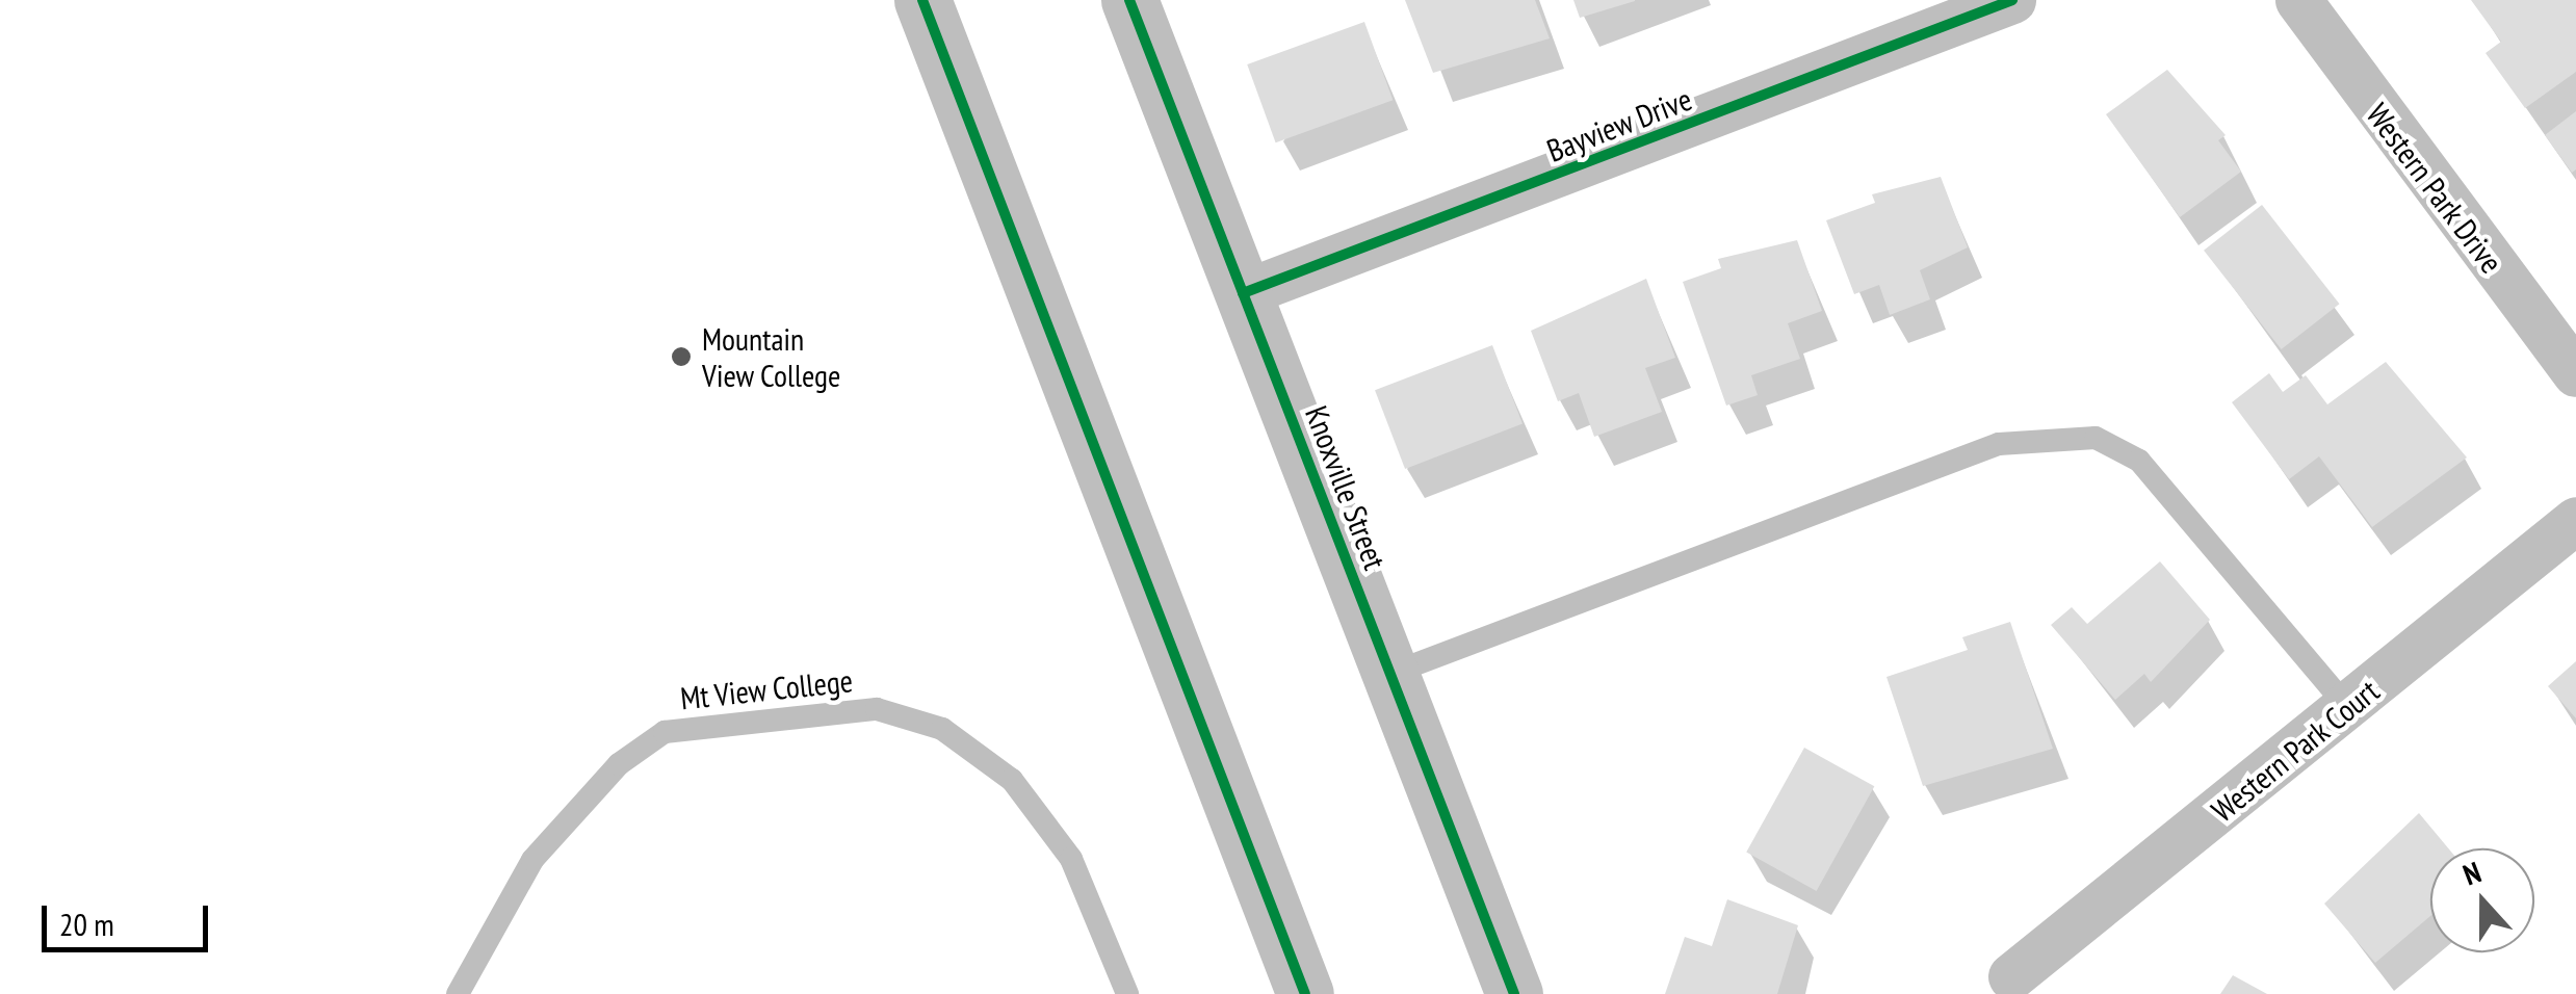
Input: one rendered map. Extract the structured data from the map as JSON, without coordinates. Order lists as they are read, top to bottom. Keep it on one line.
{"streets":{"street":["Bayview Drive","Western Park Drive","Knoxville Street","Western Park Court"],"lane":["Mt View College"]},"crossings":[["Bayview Drive","Knoxville Street"]],"places":["Mountain View College"],"scale_bar":"20 m","north":"top"}
